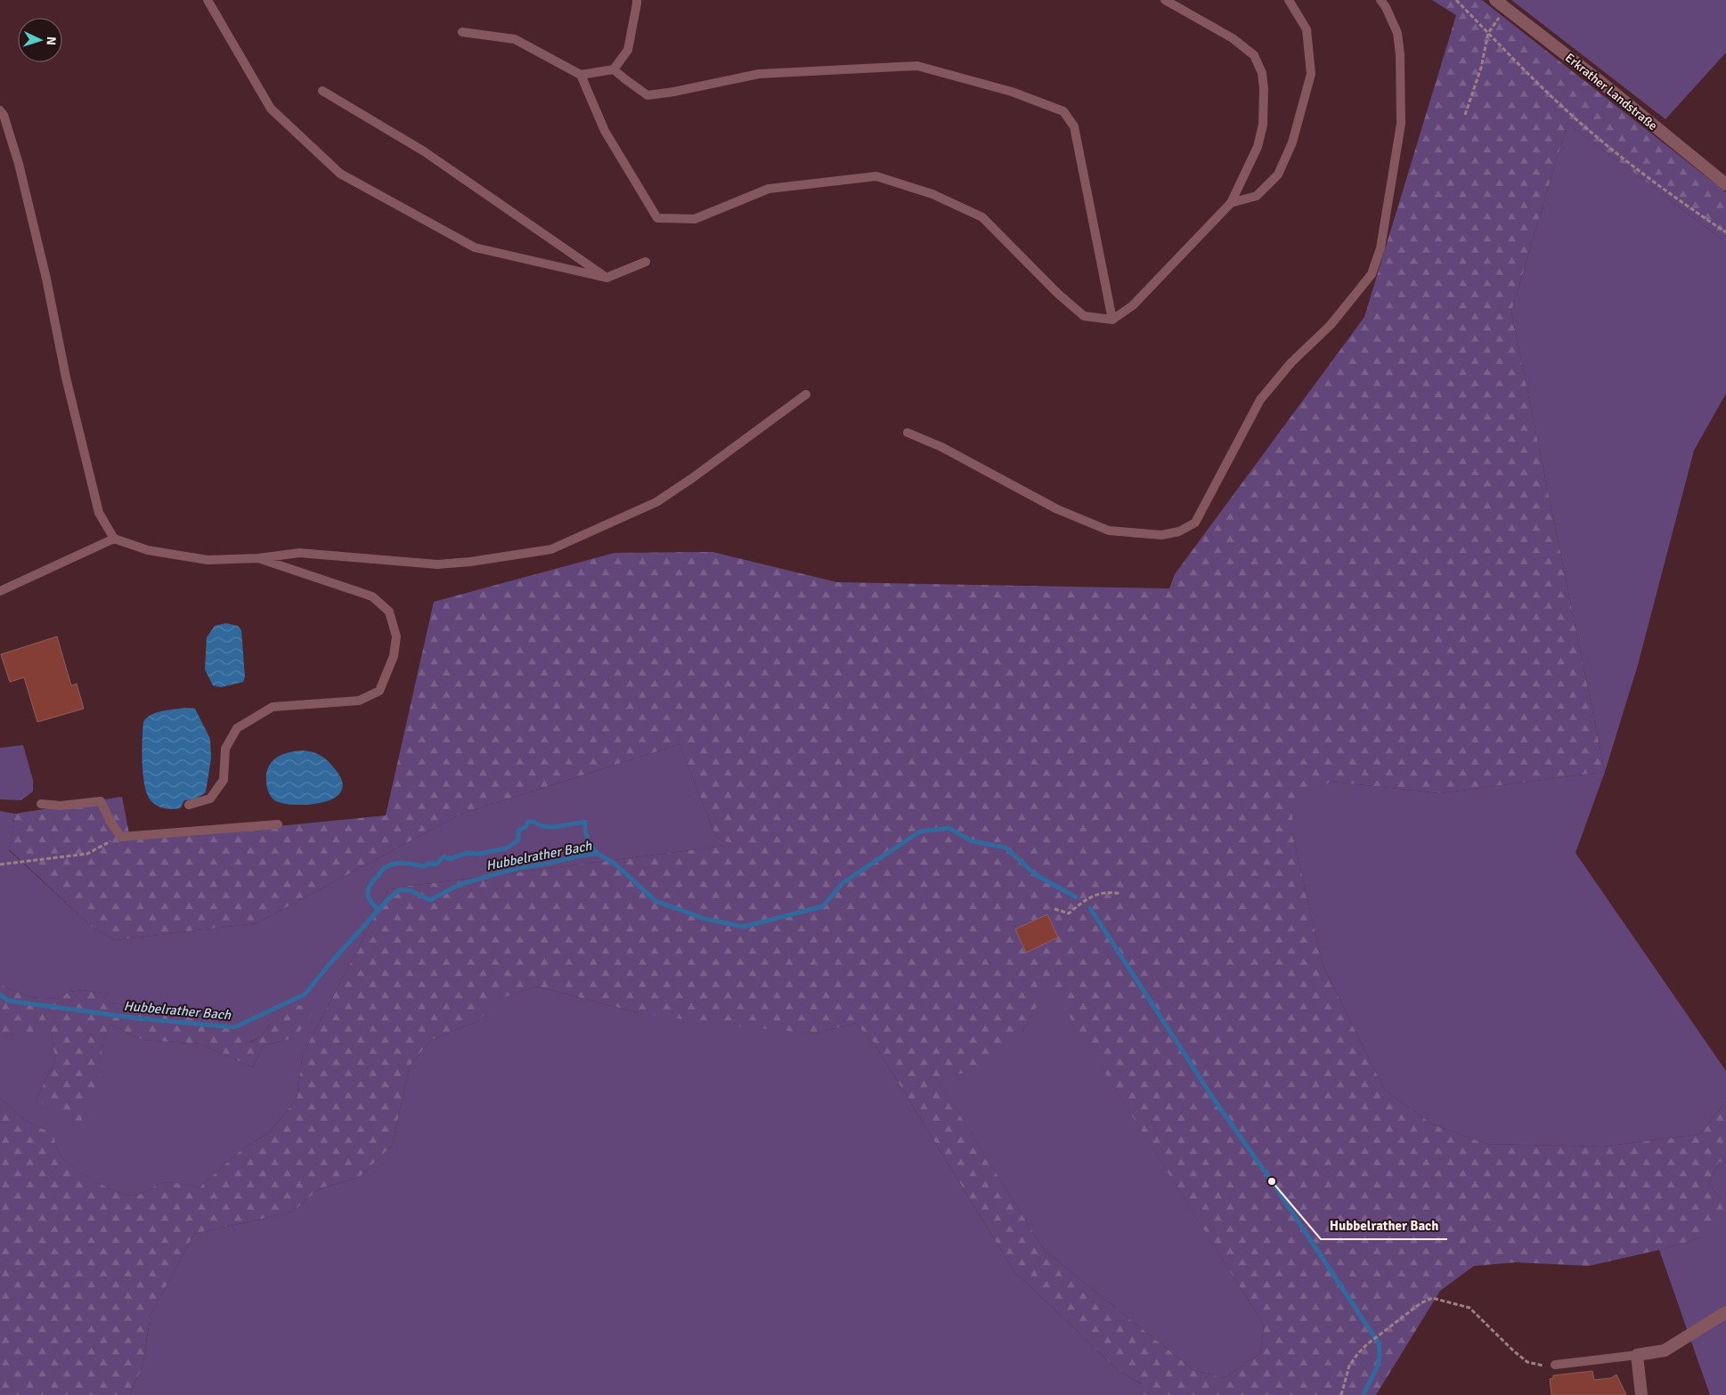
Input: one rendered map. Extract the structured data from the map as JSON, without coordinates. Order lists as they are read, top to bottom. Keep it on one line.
{"streets":{"street":["Erkrather Landstraße"]},"water":["Hubbelrather Bach"],"places":["Hubbelrather Bach"],"north":"right"}
